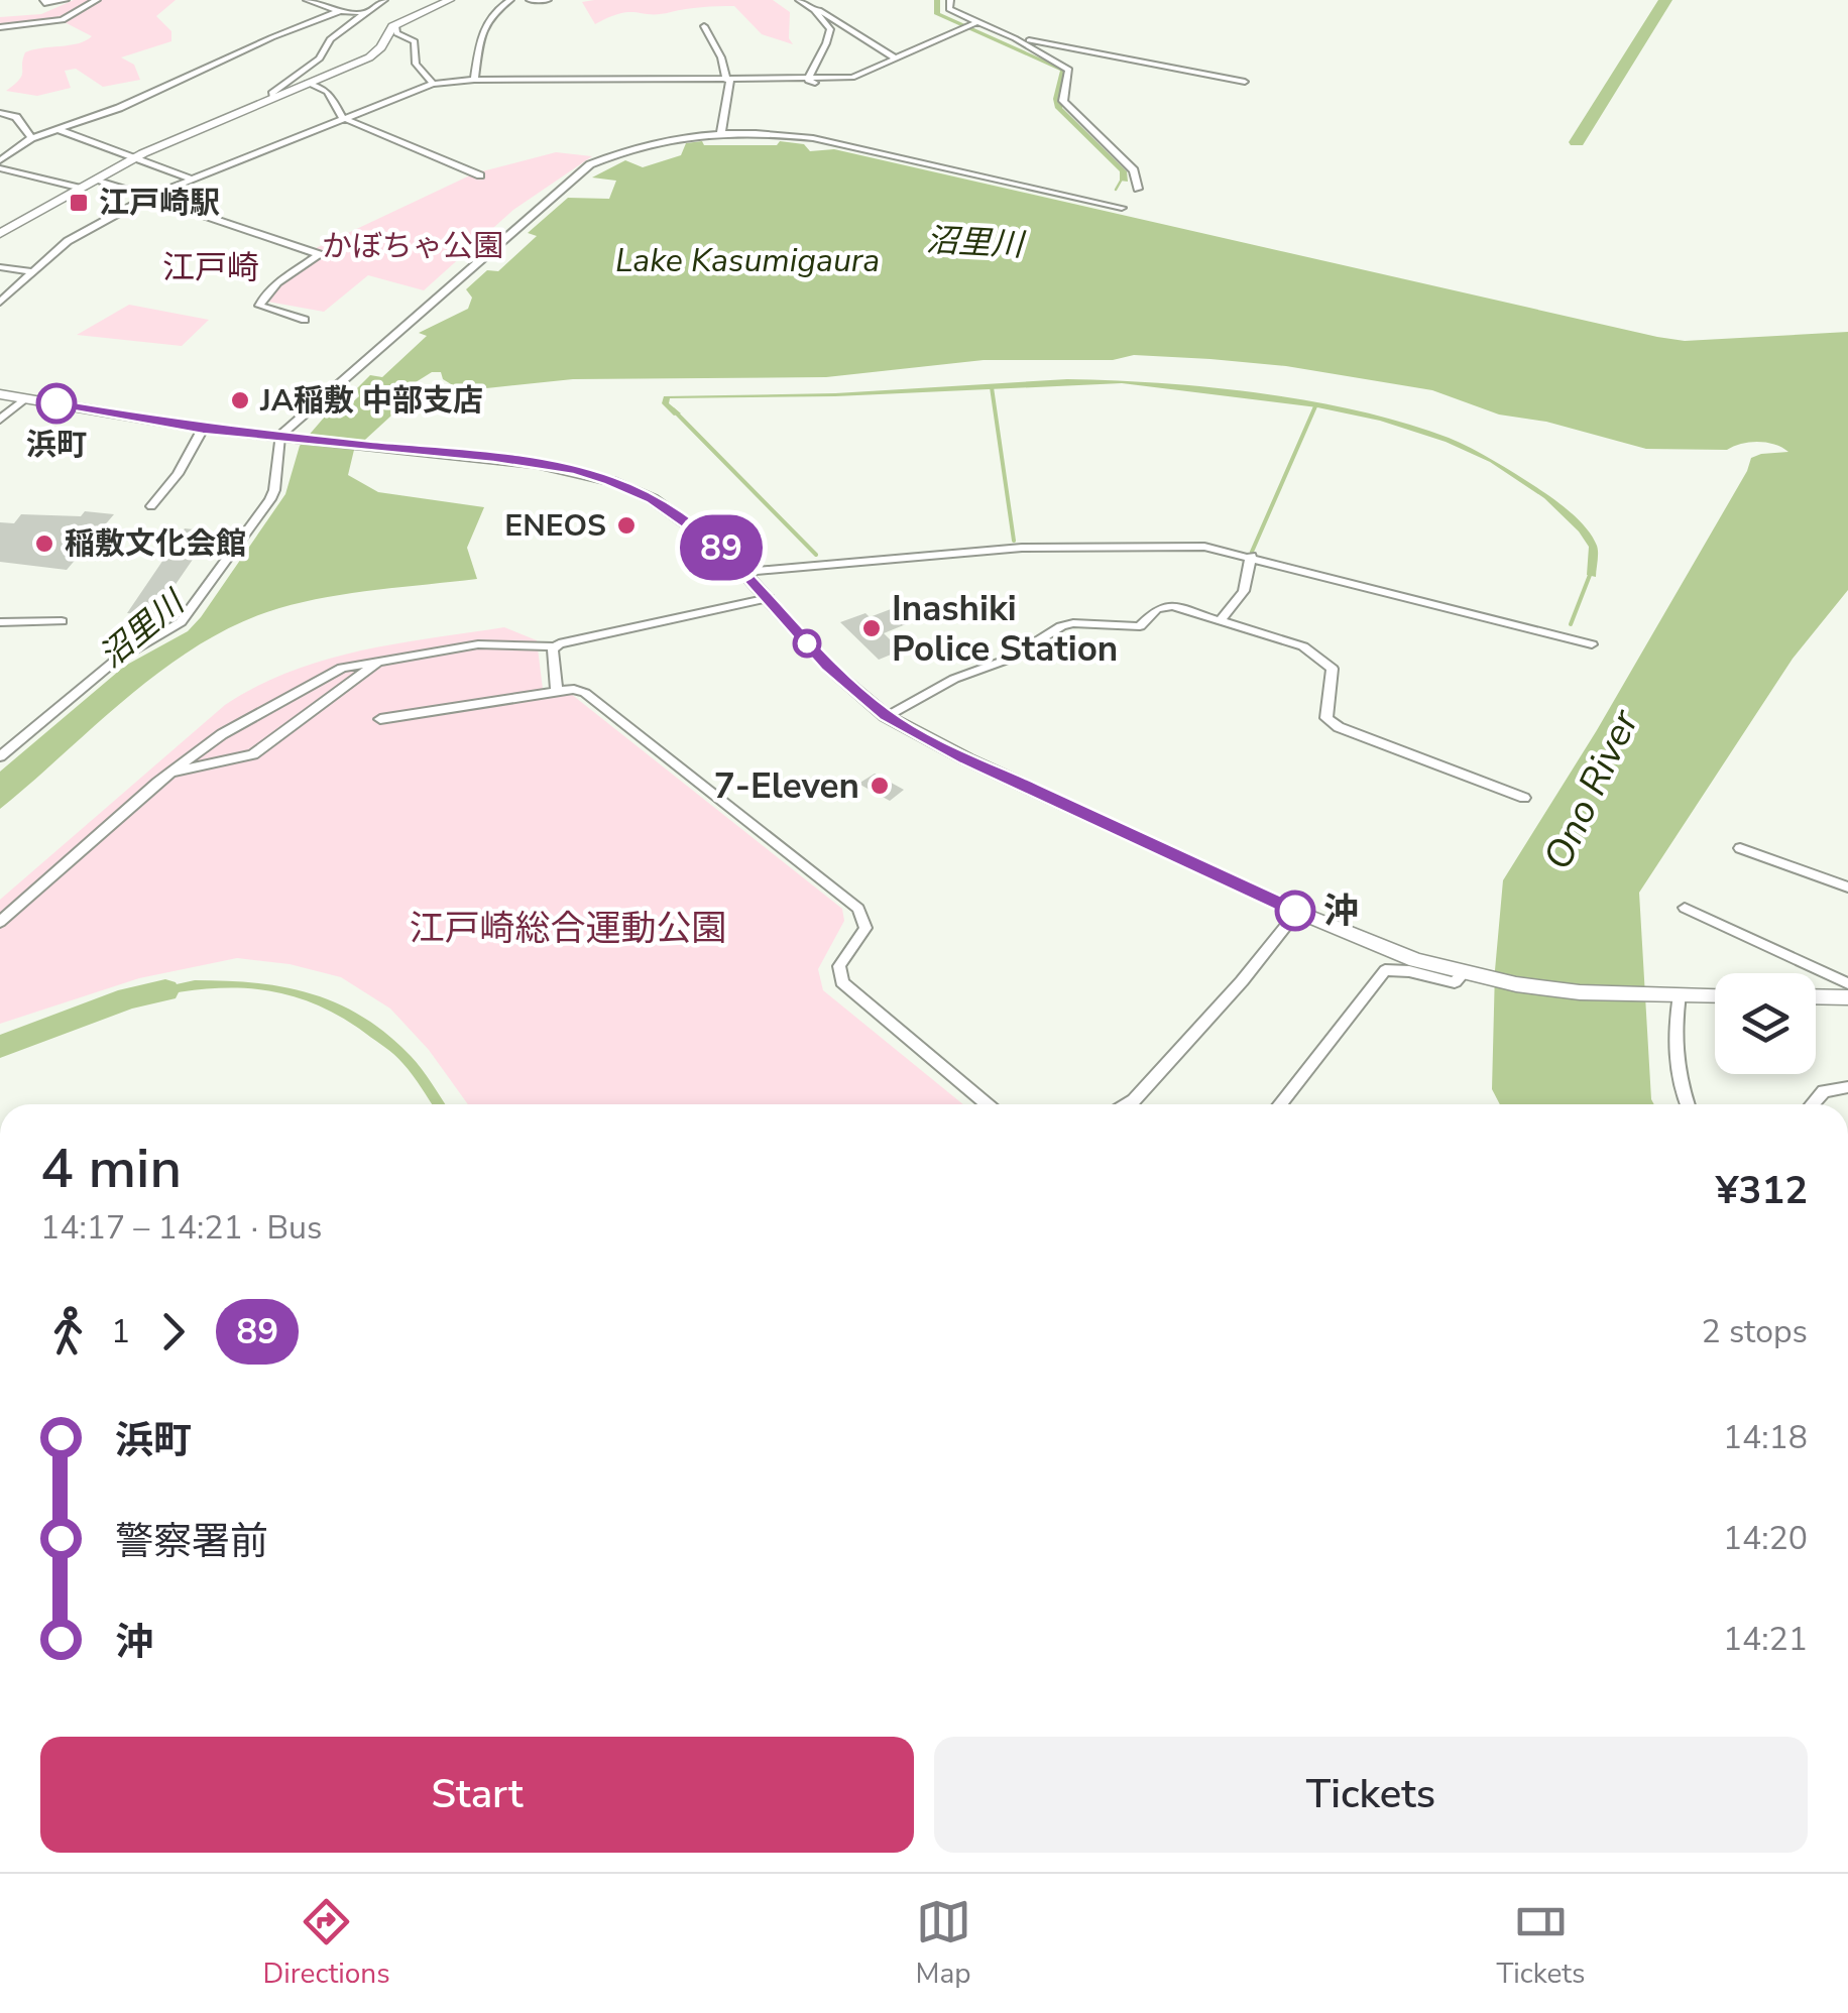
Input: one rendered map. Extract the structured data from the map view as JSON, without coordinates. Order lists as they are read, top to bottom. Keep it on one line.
{"districts":["江戸崎"],"water":["沼里川","Lake Kasumigaura","Ono River"],"parks":["かぼちゃ公園","江戸崎総合運動公園"],"places":{"transit":["江戸崎駅"],"other":["JA稲敷 中部支店","浜町","ENEOS","稲敷文化会館","Inashiki Police Station","7-Eleven","沖"]},"lines":["bus line 89"],"page":{"on_map":"89","heading":["4 min","14:17 – 14:21 · Bus","¥312"],"legs":["1","89","2 stops"],"list":[{"name":"浜町","value":"14:18"},{"name":"警察署前","value":"14:20"},{"name":"沖","value":"14:21"}],"buttons":["Start","Tickets"],"tabs":["Directions","Map","Tickets"]}}
